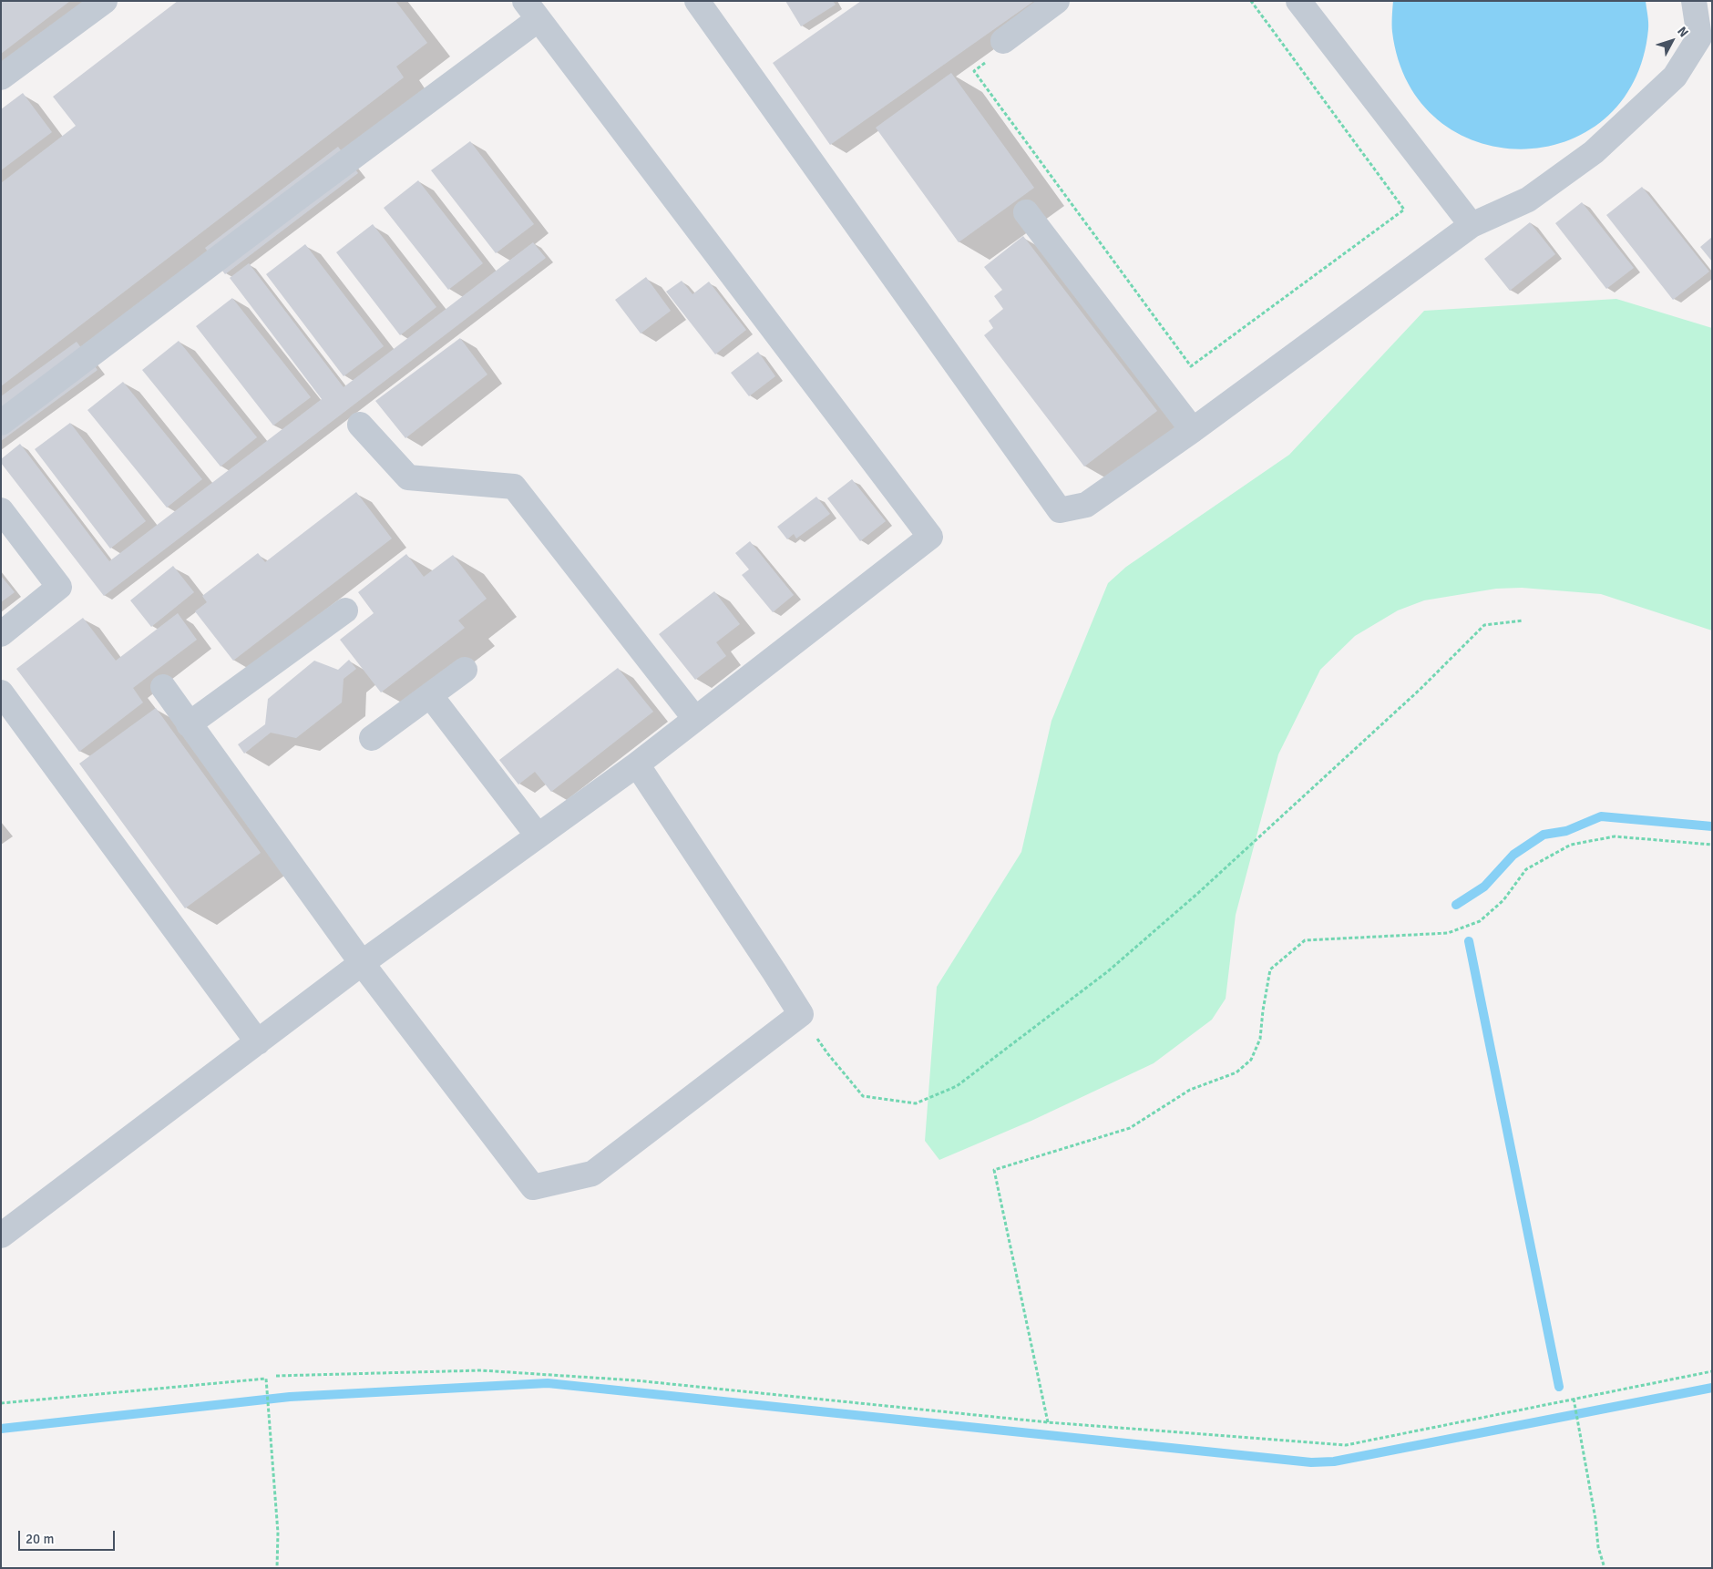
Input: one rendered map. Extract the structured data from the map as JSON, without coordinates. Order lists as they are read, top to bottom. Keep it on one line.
{"scale_bar":"20 m","north":"top right"}
